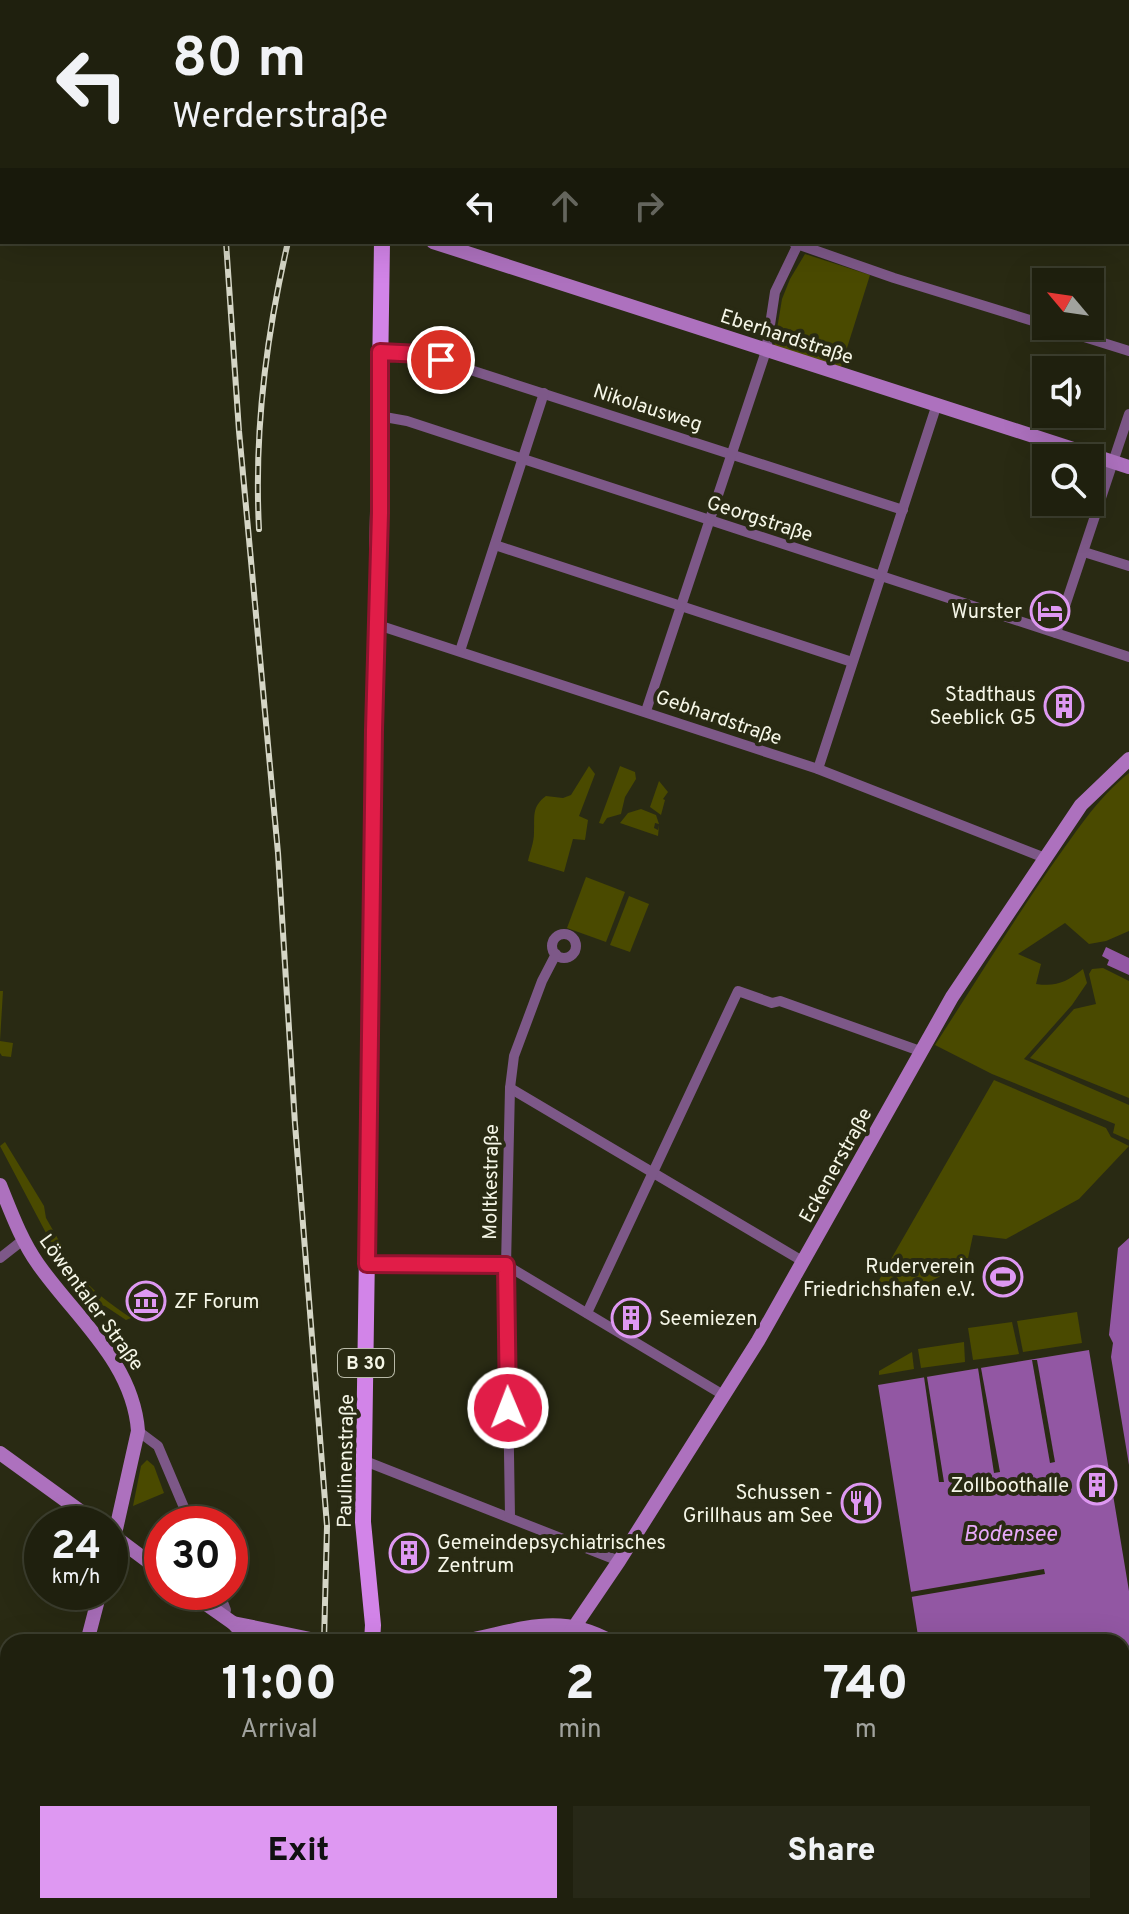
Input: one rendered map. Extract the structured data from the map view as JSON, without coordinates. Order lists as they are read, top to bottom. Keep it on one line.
{"streets":{"main road":["Eberhardstraße","Eckenerstraße","Löwentaler Straße","B 30","Paulinenstraße"],"street":["Nikolausweg","Georgstraße","Gebhardstraße","Moltkestraße"]},"crossings":[["Nikolausweg","Paulinenstraße"],["Georgstraße","Paulinenstraße"],["Gebhardstraße","Eckenerstraße"],["Gebhardstraße","Paulinenstraße"]],"water":["Bodensee"],"places":{"hotel":["Wurster"],"building":["Stadthaus Seeblick G5","Seemiezen","Zollboothalle","Gemeindepsychiatrisches Zentrum"],"sports":["Ruderverein Friedrichshafen e.V."],"museum":["ZF Forum"],"restaurant":["Schussen - Grillhaus am See"]},"north":"top left","page":{"turn":["80 m","Werderstraße"],"speed":"24 km/h","limit":"30","eta":["11:00","Arrival","2","min","740","m"],"buttons":["Exit","Share"]}}
